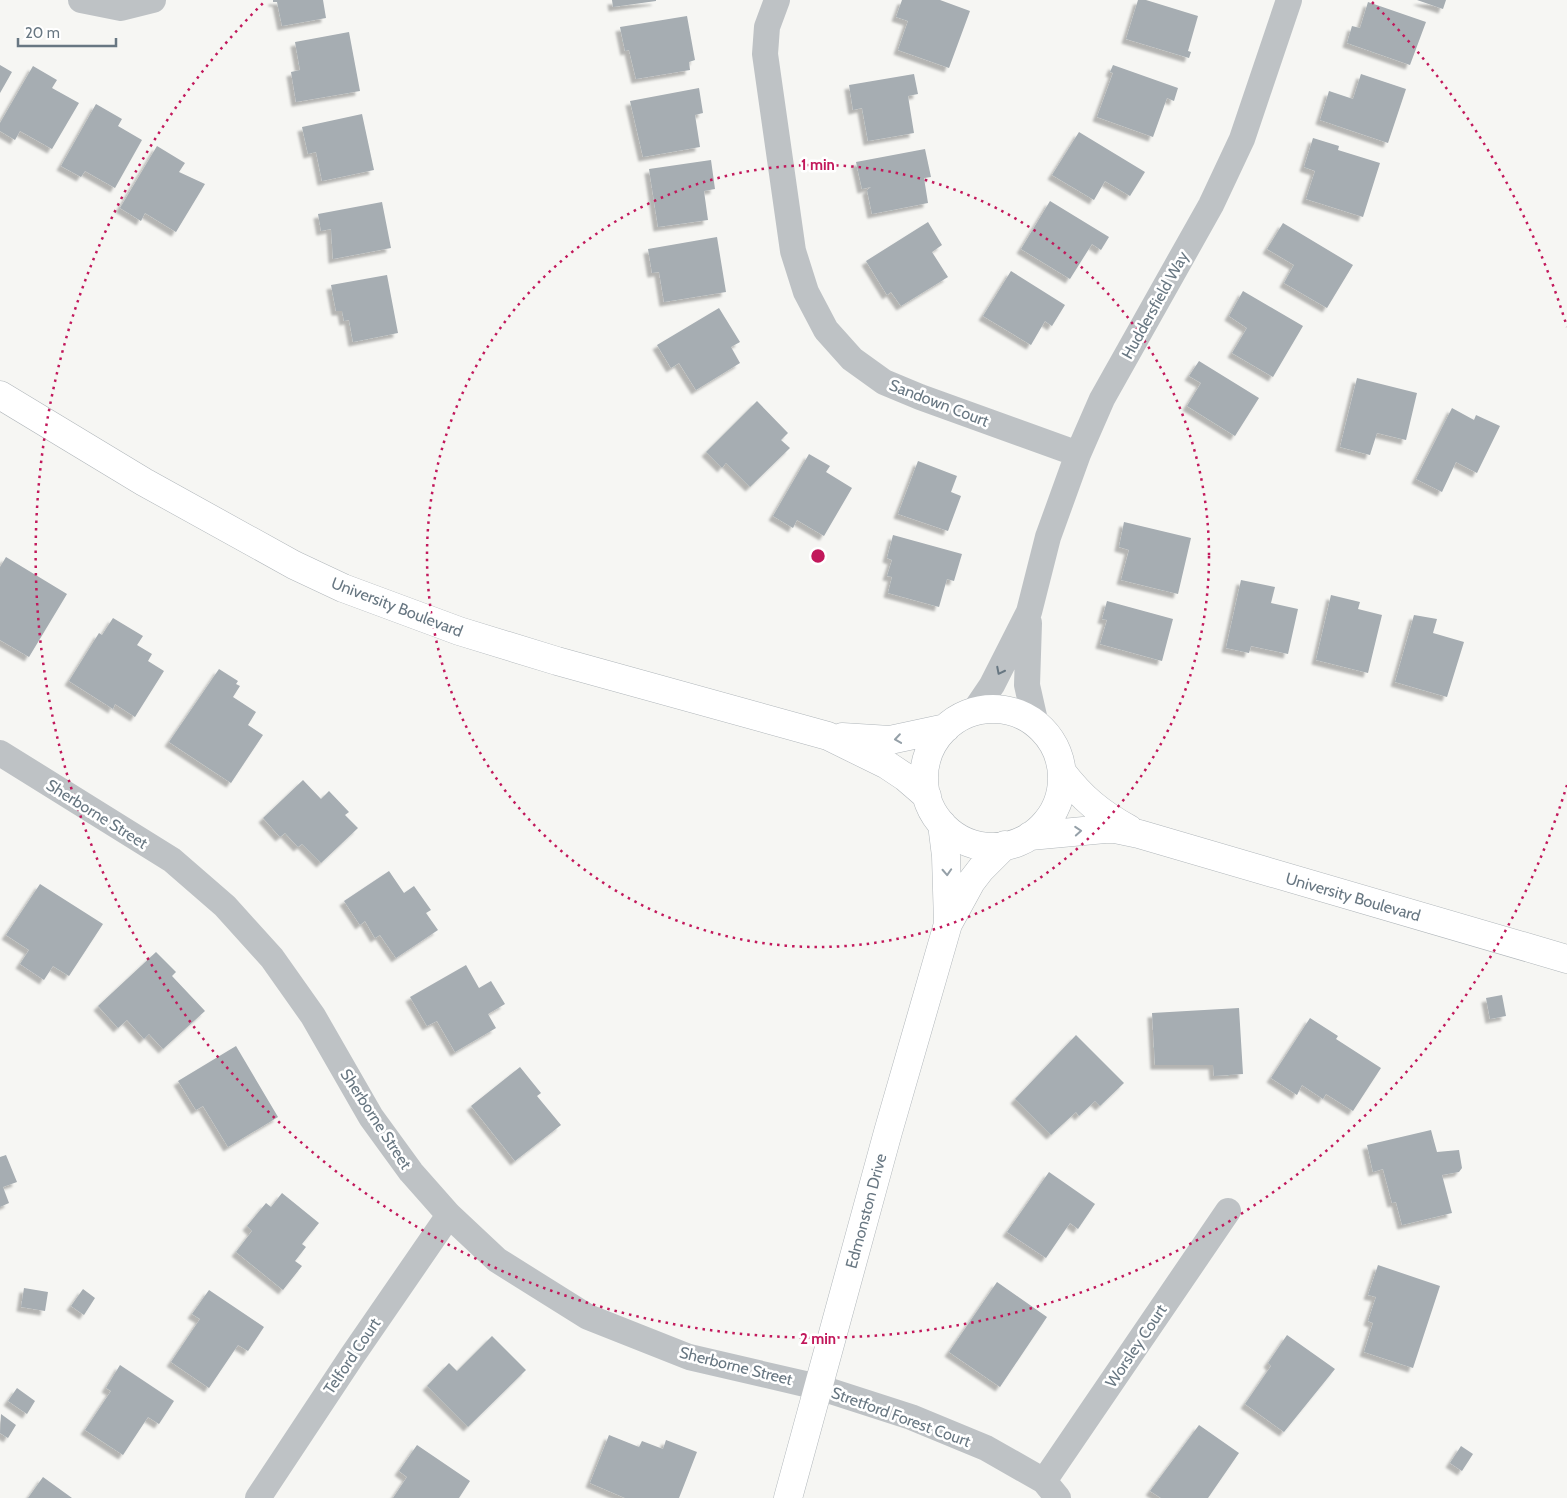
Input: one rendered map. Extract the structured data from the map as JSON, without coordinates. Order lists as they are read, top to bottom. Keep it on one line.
{"streets":{"street":["Huddersfield Way","Sandown Court","University Boulevard","Sherborne Street","Edmonston Drive","Worsley Court","Telford Court","Stretford Forest Court"]},"crossings":[["Huddersfield Way","Sandown Court"],["Huddersfield Way","University Boulevard"],["Huddersfield Way","Edmonston Drive"],["University Boulevard","Edmonston Drive"],["Sherborne Street","Edmonston Drive"],["Sherborne Street","Telford Court"],["Sherborne Street","Stretford Forest Court"],["Edmonston Drive","Stretford Forest Court"],["Worsley Court","Stretford Forest Court"]],"scale_bar":"20 m","rings":["1 min","2 min"]}
